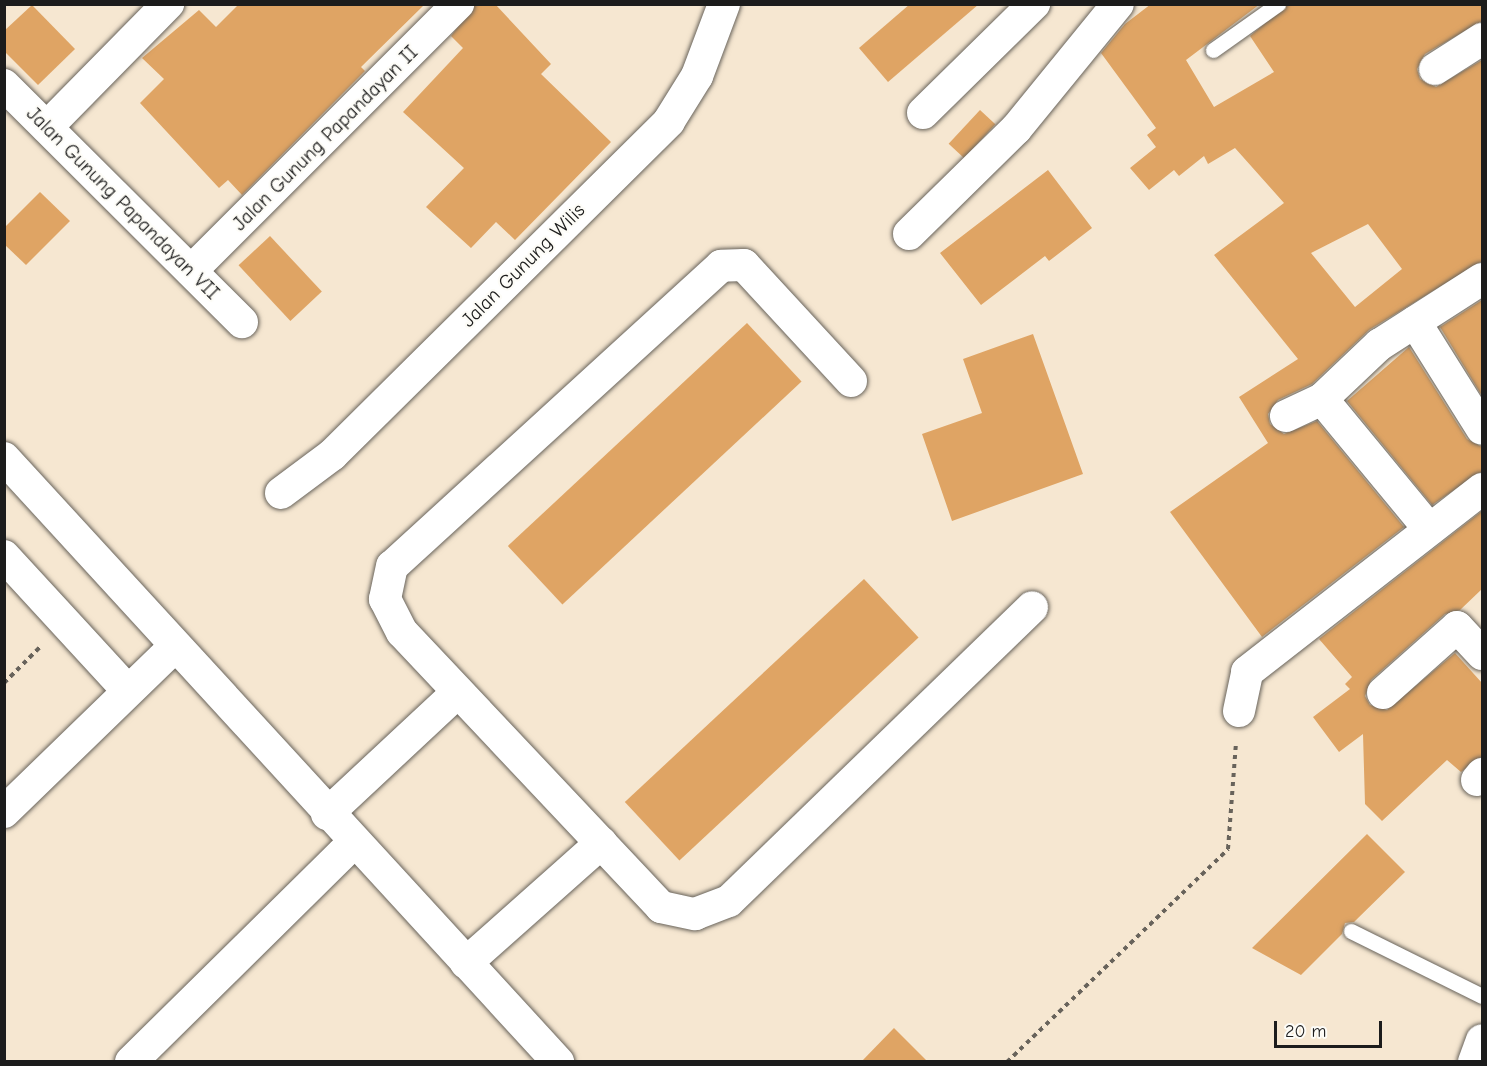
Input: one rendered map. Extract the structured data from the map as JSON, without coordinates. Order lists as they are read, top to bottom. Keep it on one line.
{"streets":{"street":["Jalan Gunung Papandayan II","Jalan Gunung Papandayan VII","Jalan Gunung Wilis"]},"crossings":[["Jalan Gunung Papandayan II","Jalan Gunung Papandayan VII"]],"scale_bar":"20 m"}
